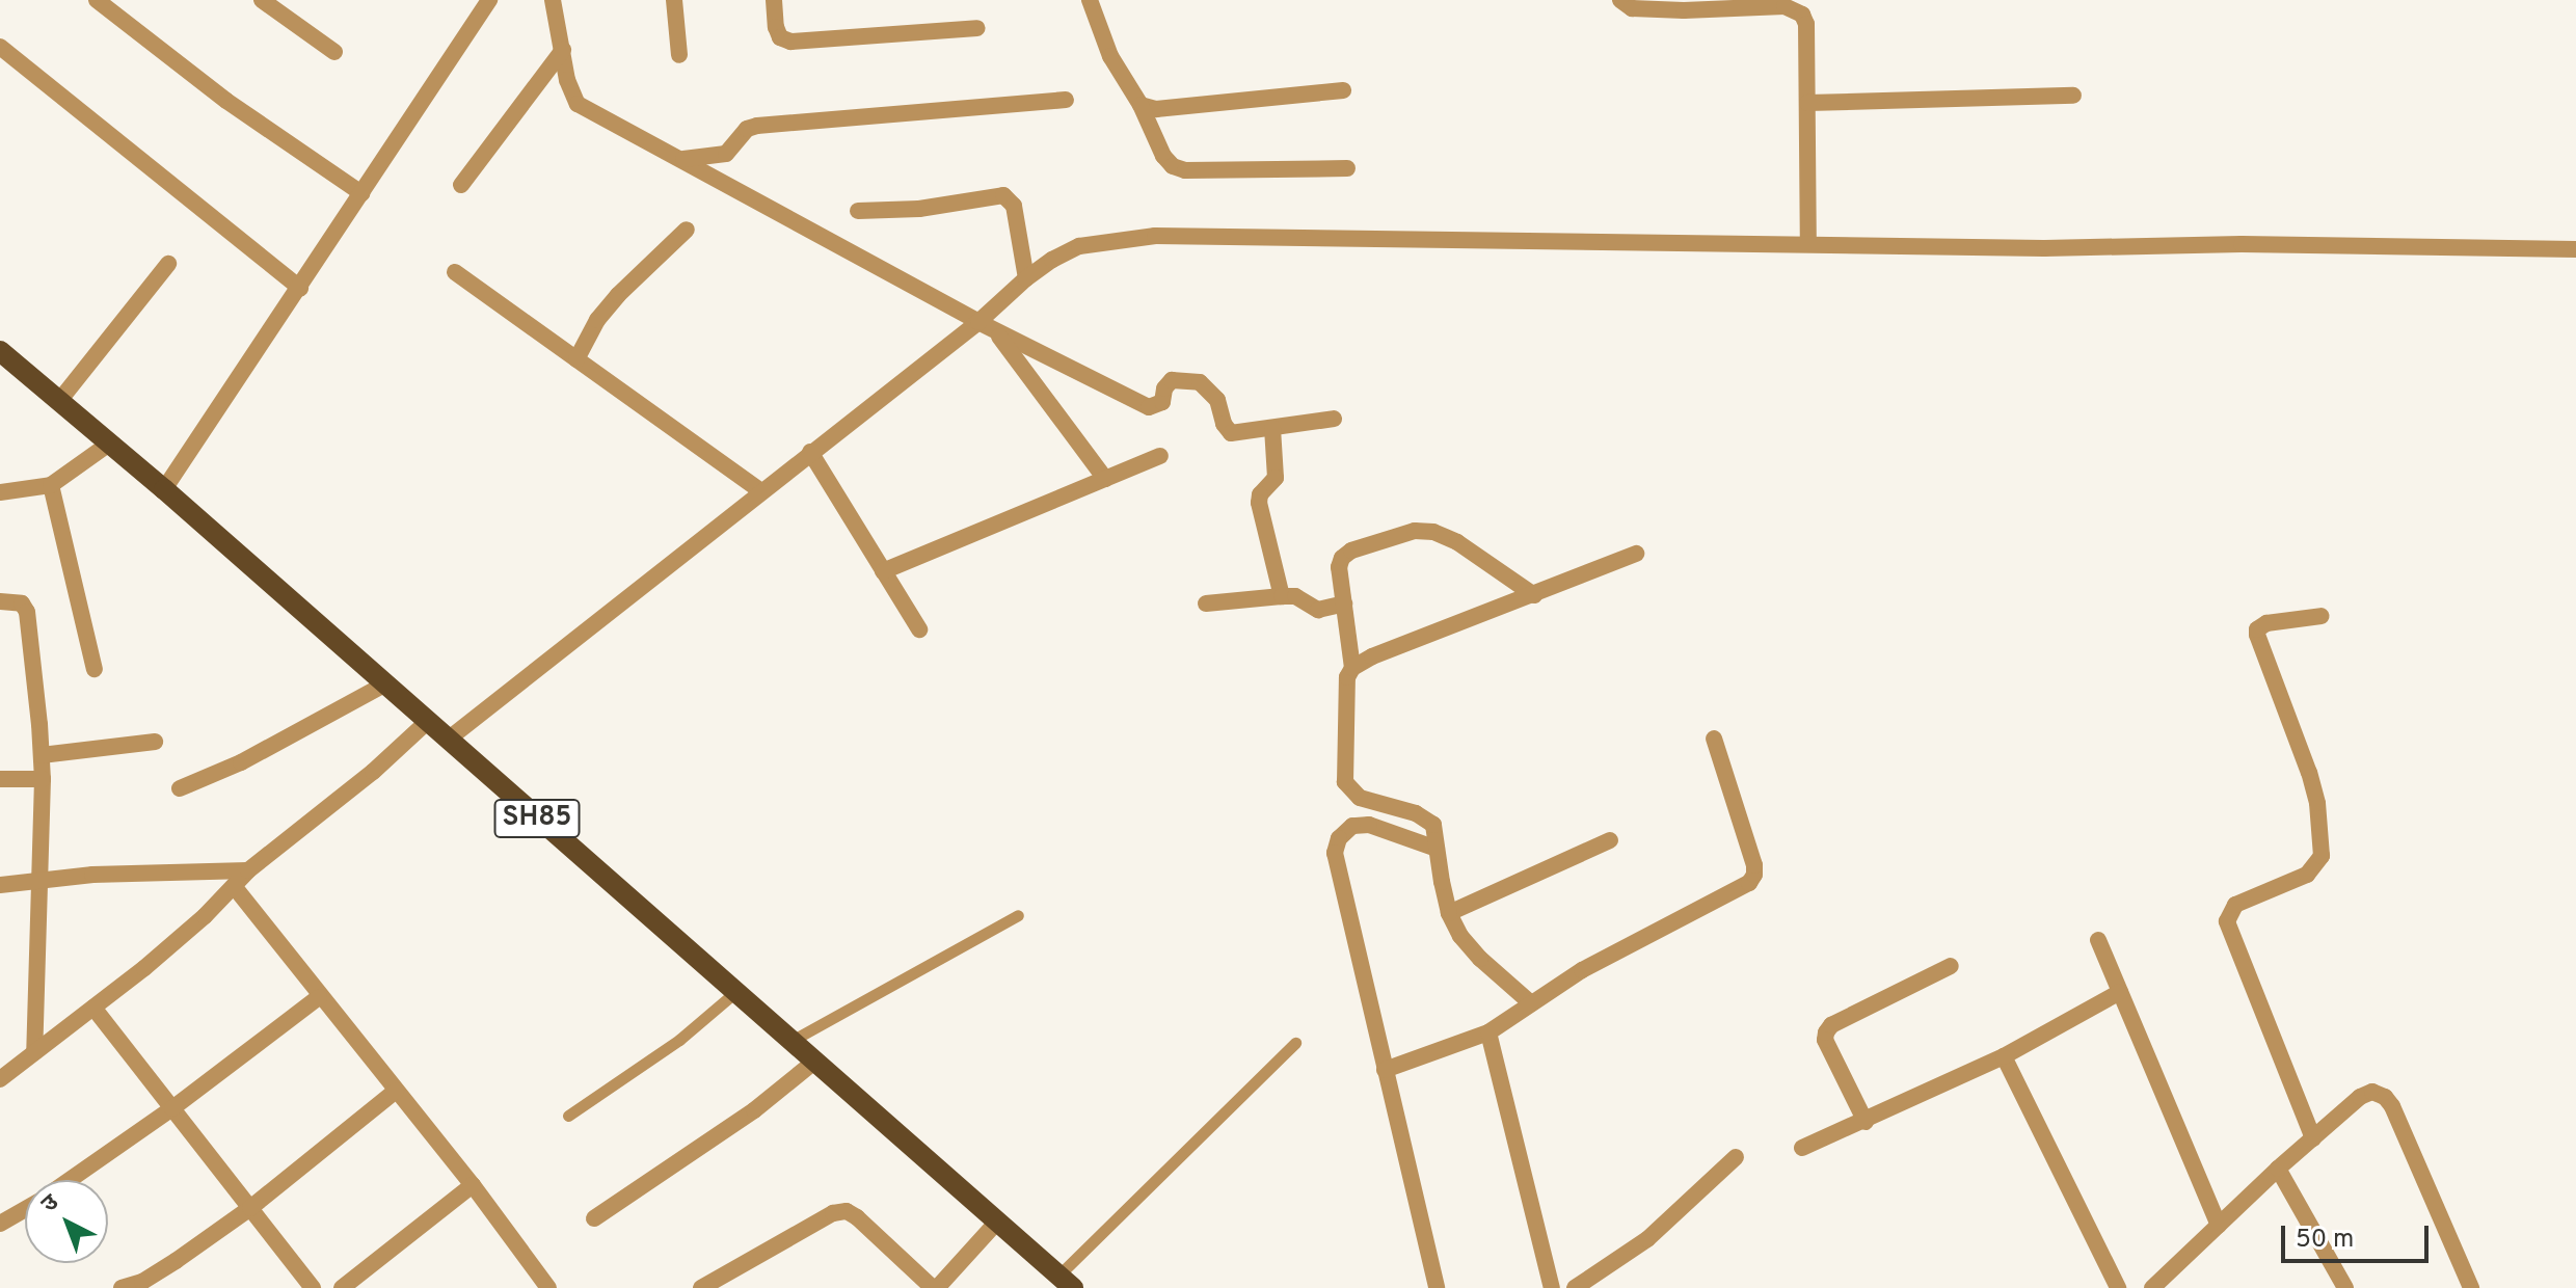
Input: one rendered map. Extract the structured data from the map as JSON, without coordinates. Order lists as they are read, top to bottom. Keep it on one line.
{"streets":{"main road":["SH85"]},"scale_bar":"50 m","north":"top left"}
